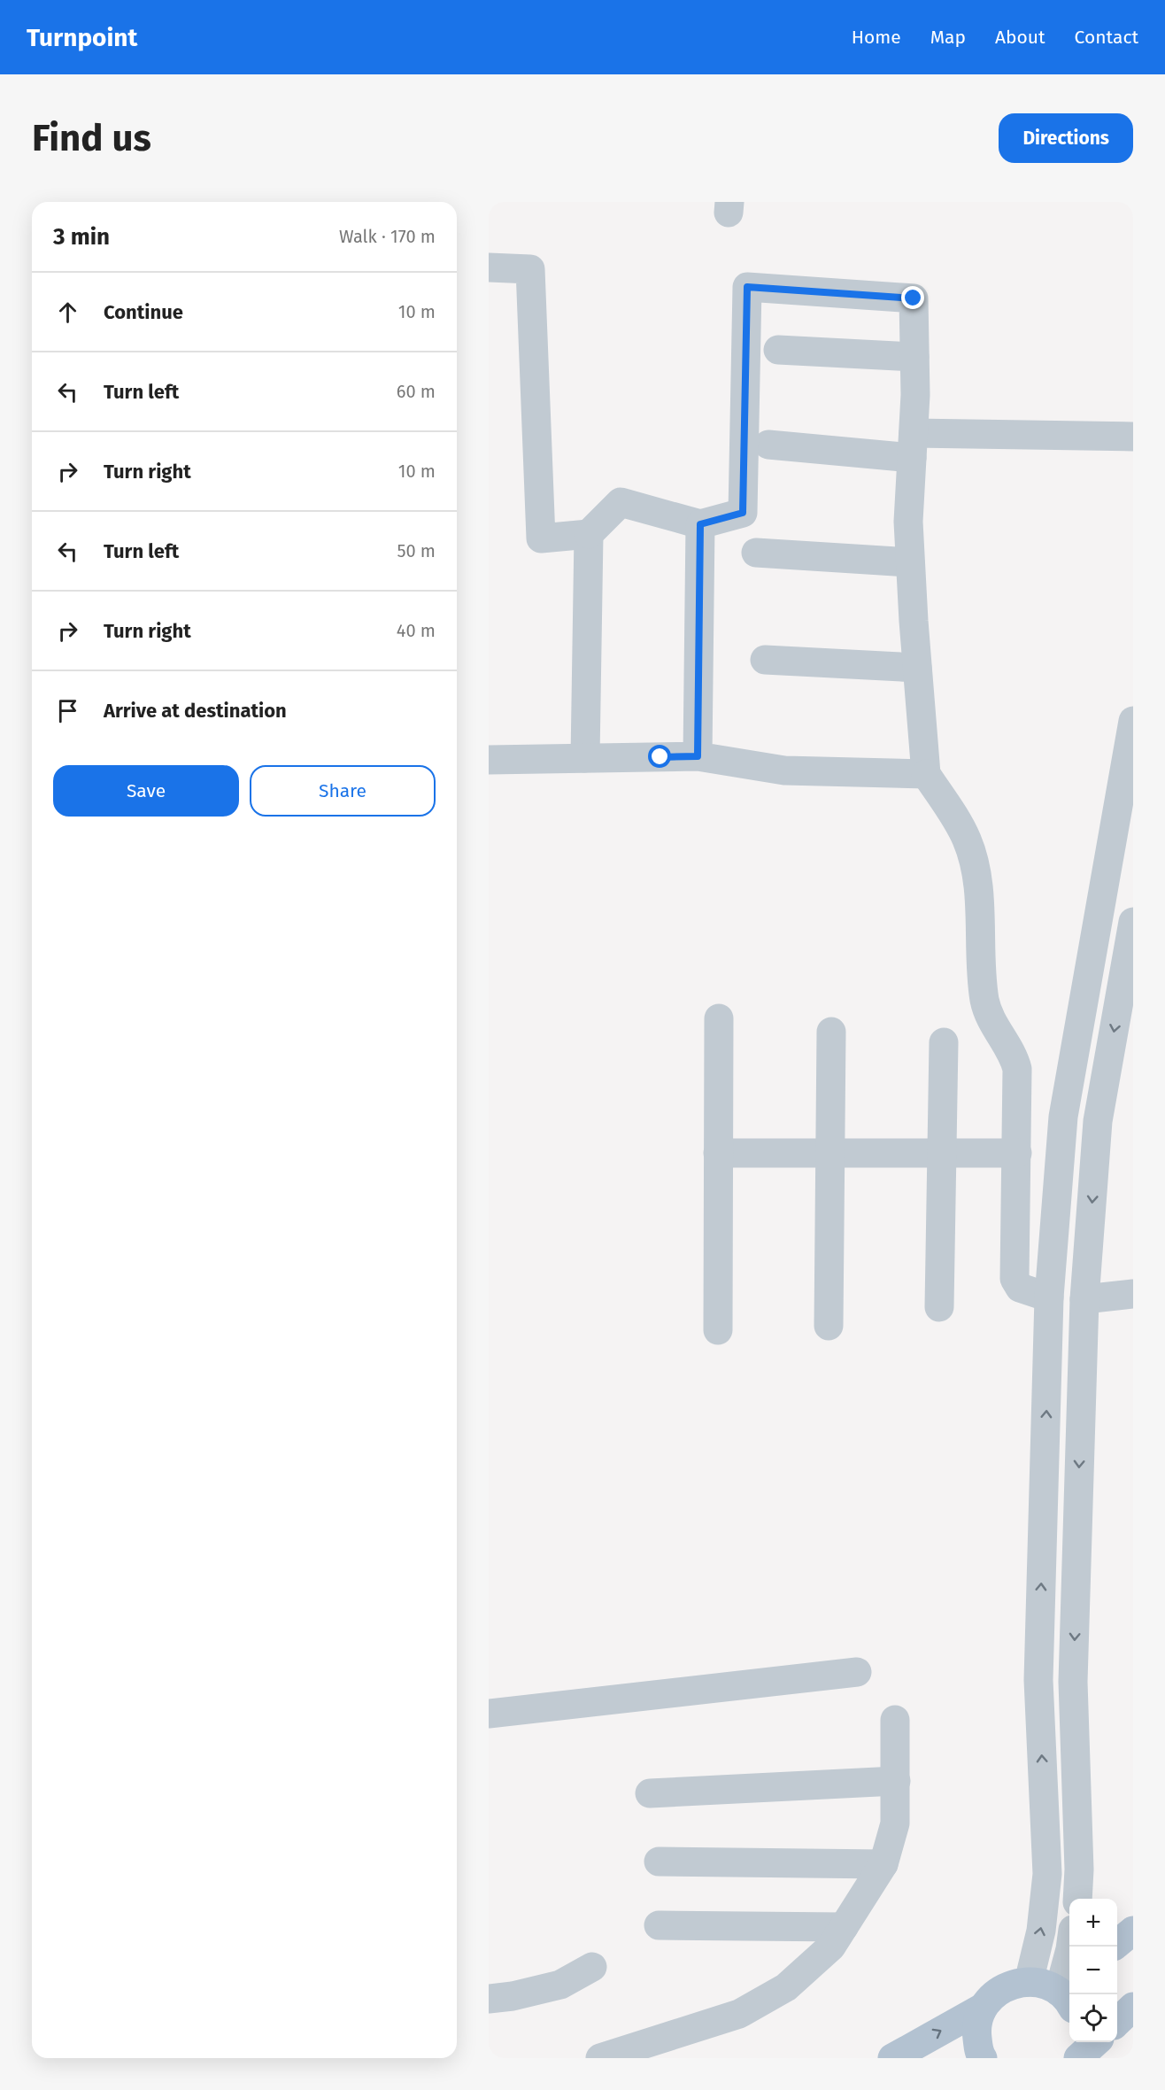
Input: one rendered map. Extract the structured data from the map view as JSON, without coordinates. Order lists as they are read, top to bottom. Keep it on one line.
{"page":{"header":"Turnpoint","nav":["Home","Map","About","Contact"],"buttons":["Directions",["Save","Share"]],"title":"Find us","heading":["3 min","Walk · 170 m"],"list":[["Continue","10 m"],["Turn left","60 m"],["Turn right","10 m"],["Turn left","50 m"],["Turn right","40 m"],"Arrive at destination"],"map_buttons":["+","−"]}}
